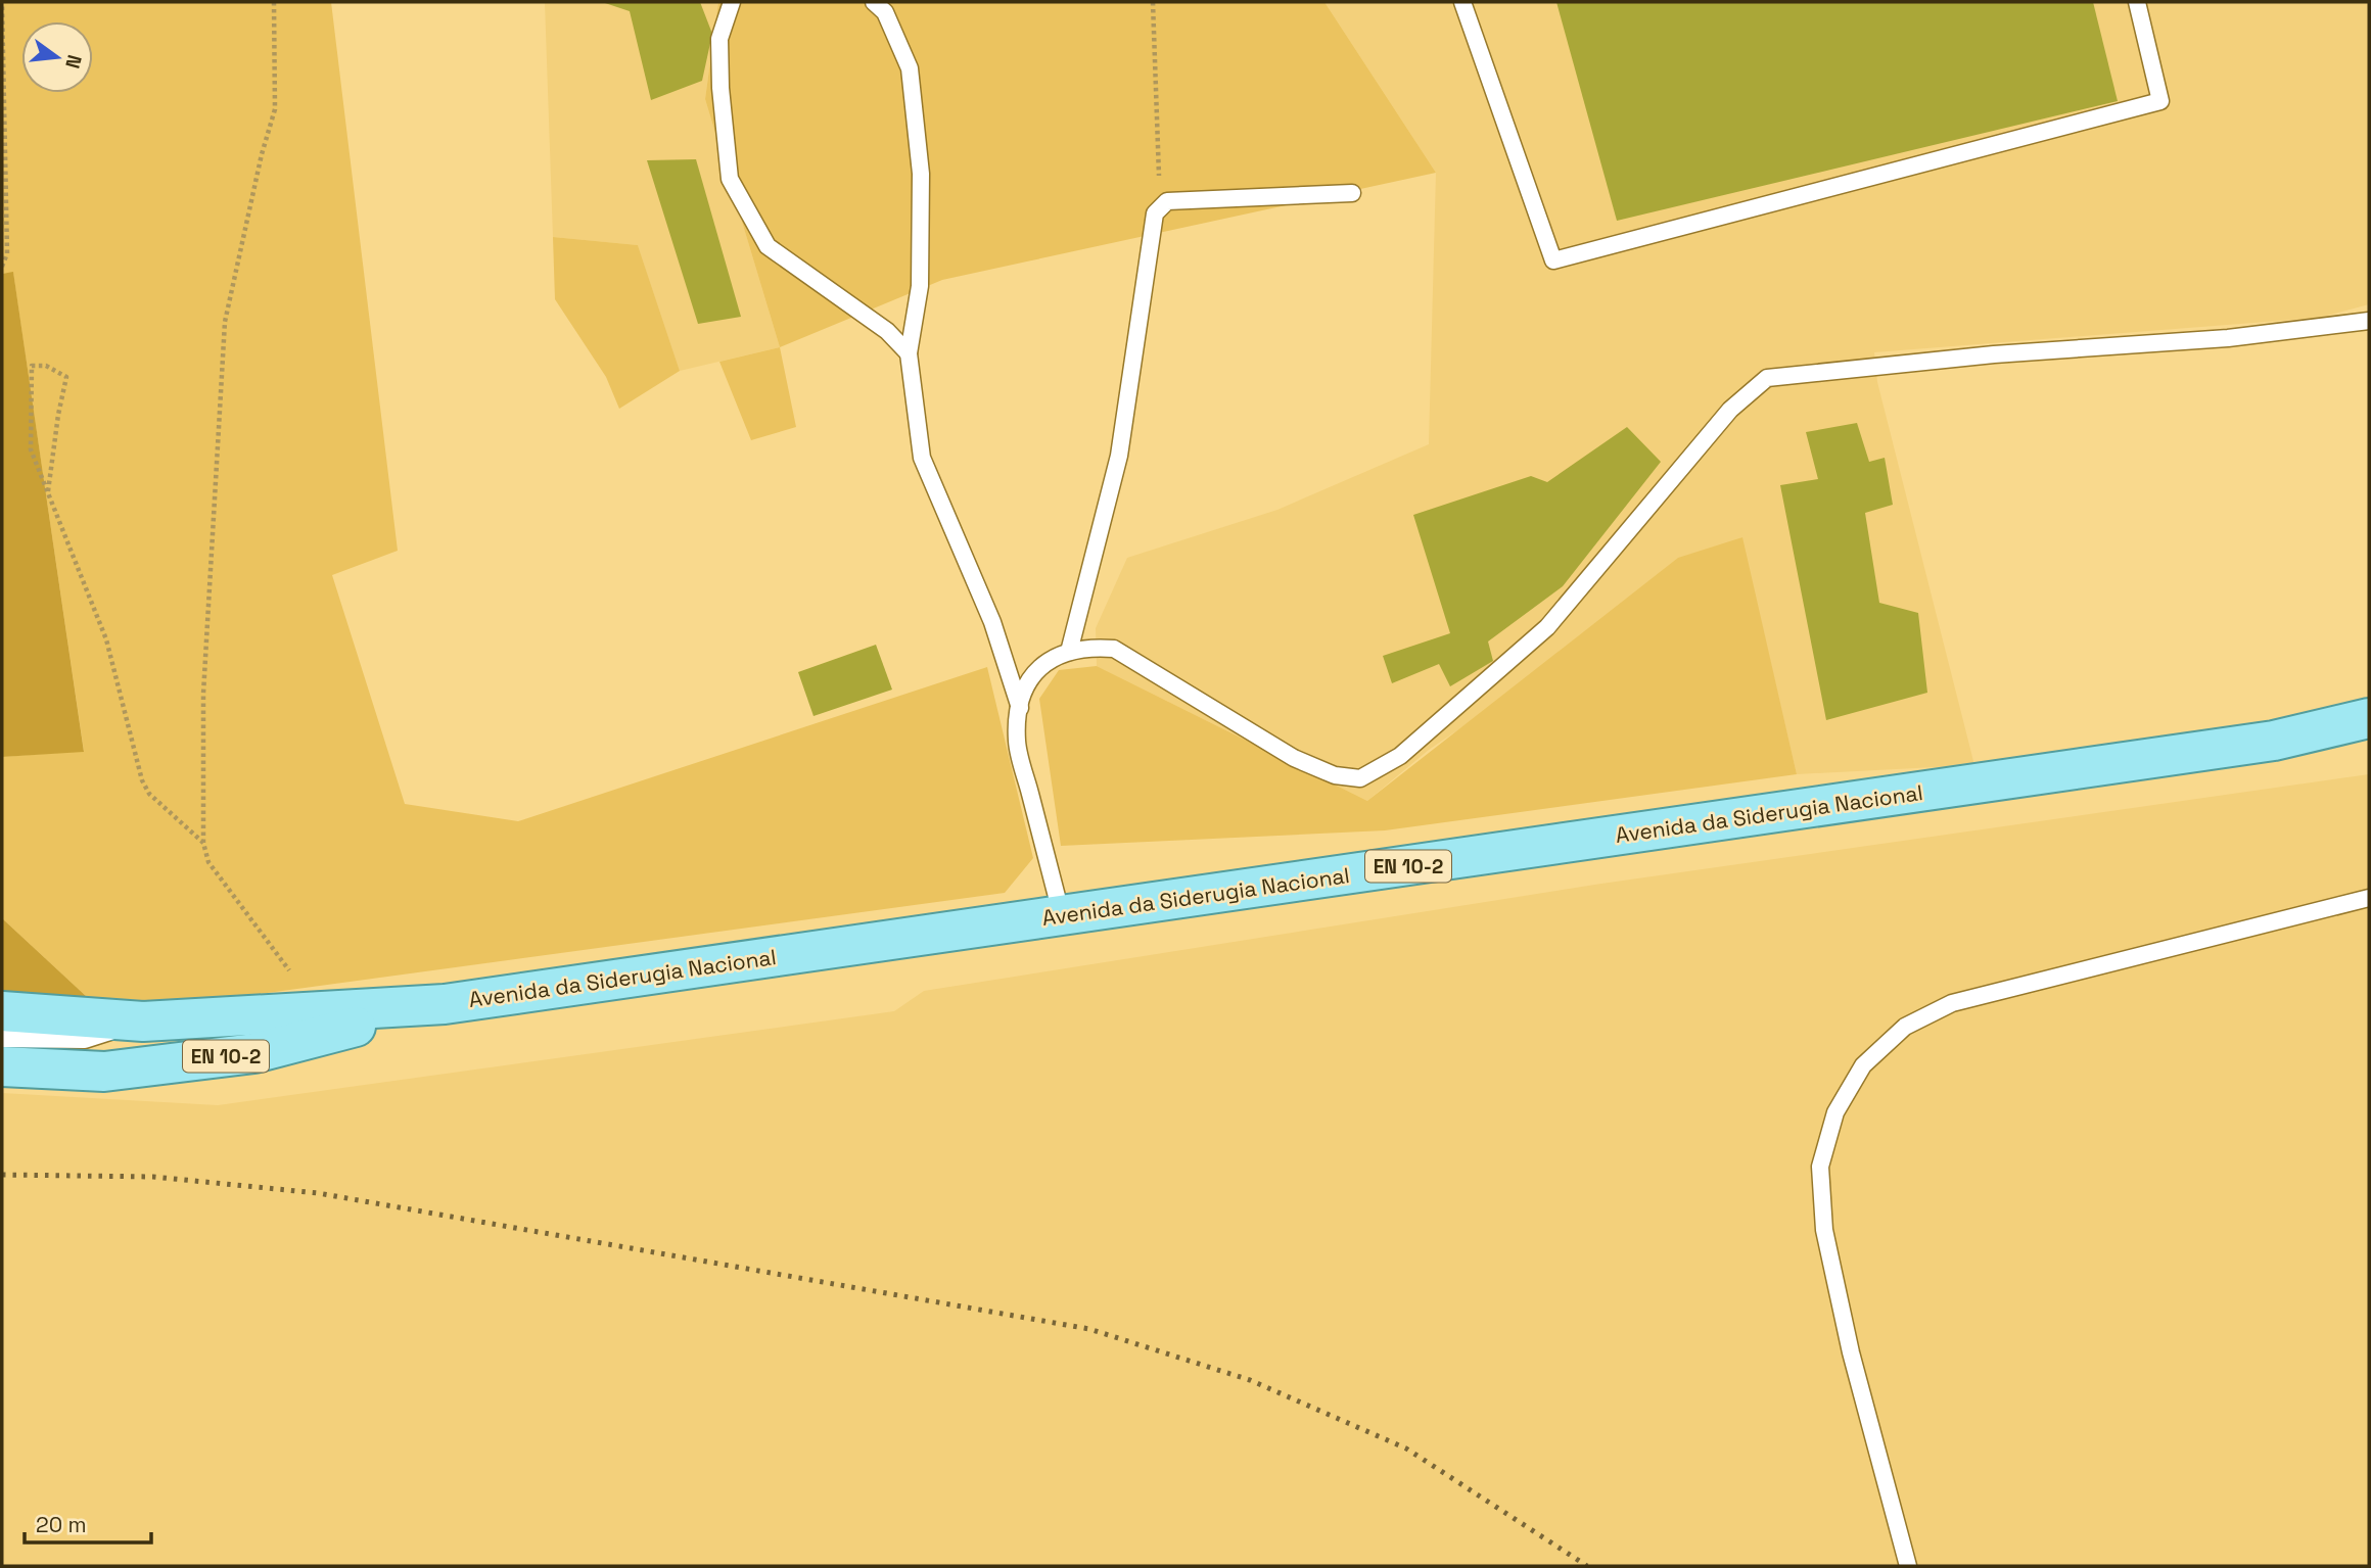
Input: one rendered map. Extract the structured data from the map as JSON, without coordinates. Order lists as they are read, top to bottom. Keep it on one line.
{"streets":{"main road":["Avenida da Siderugia Nacional","EN 10-2"]},"scale_bar":"20 m","north":"right"}
